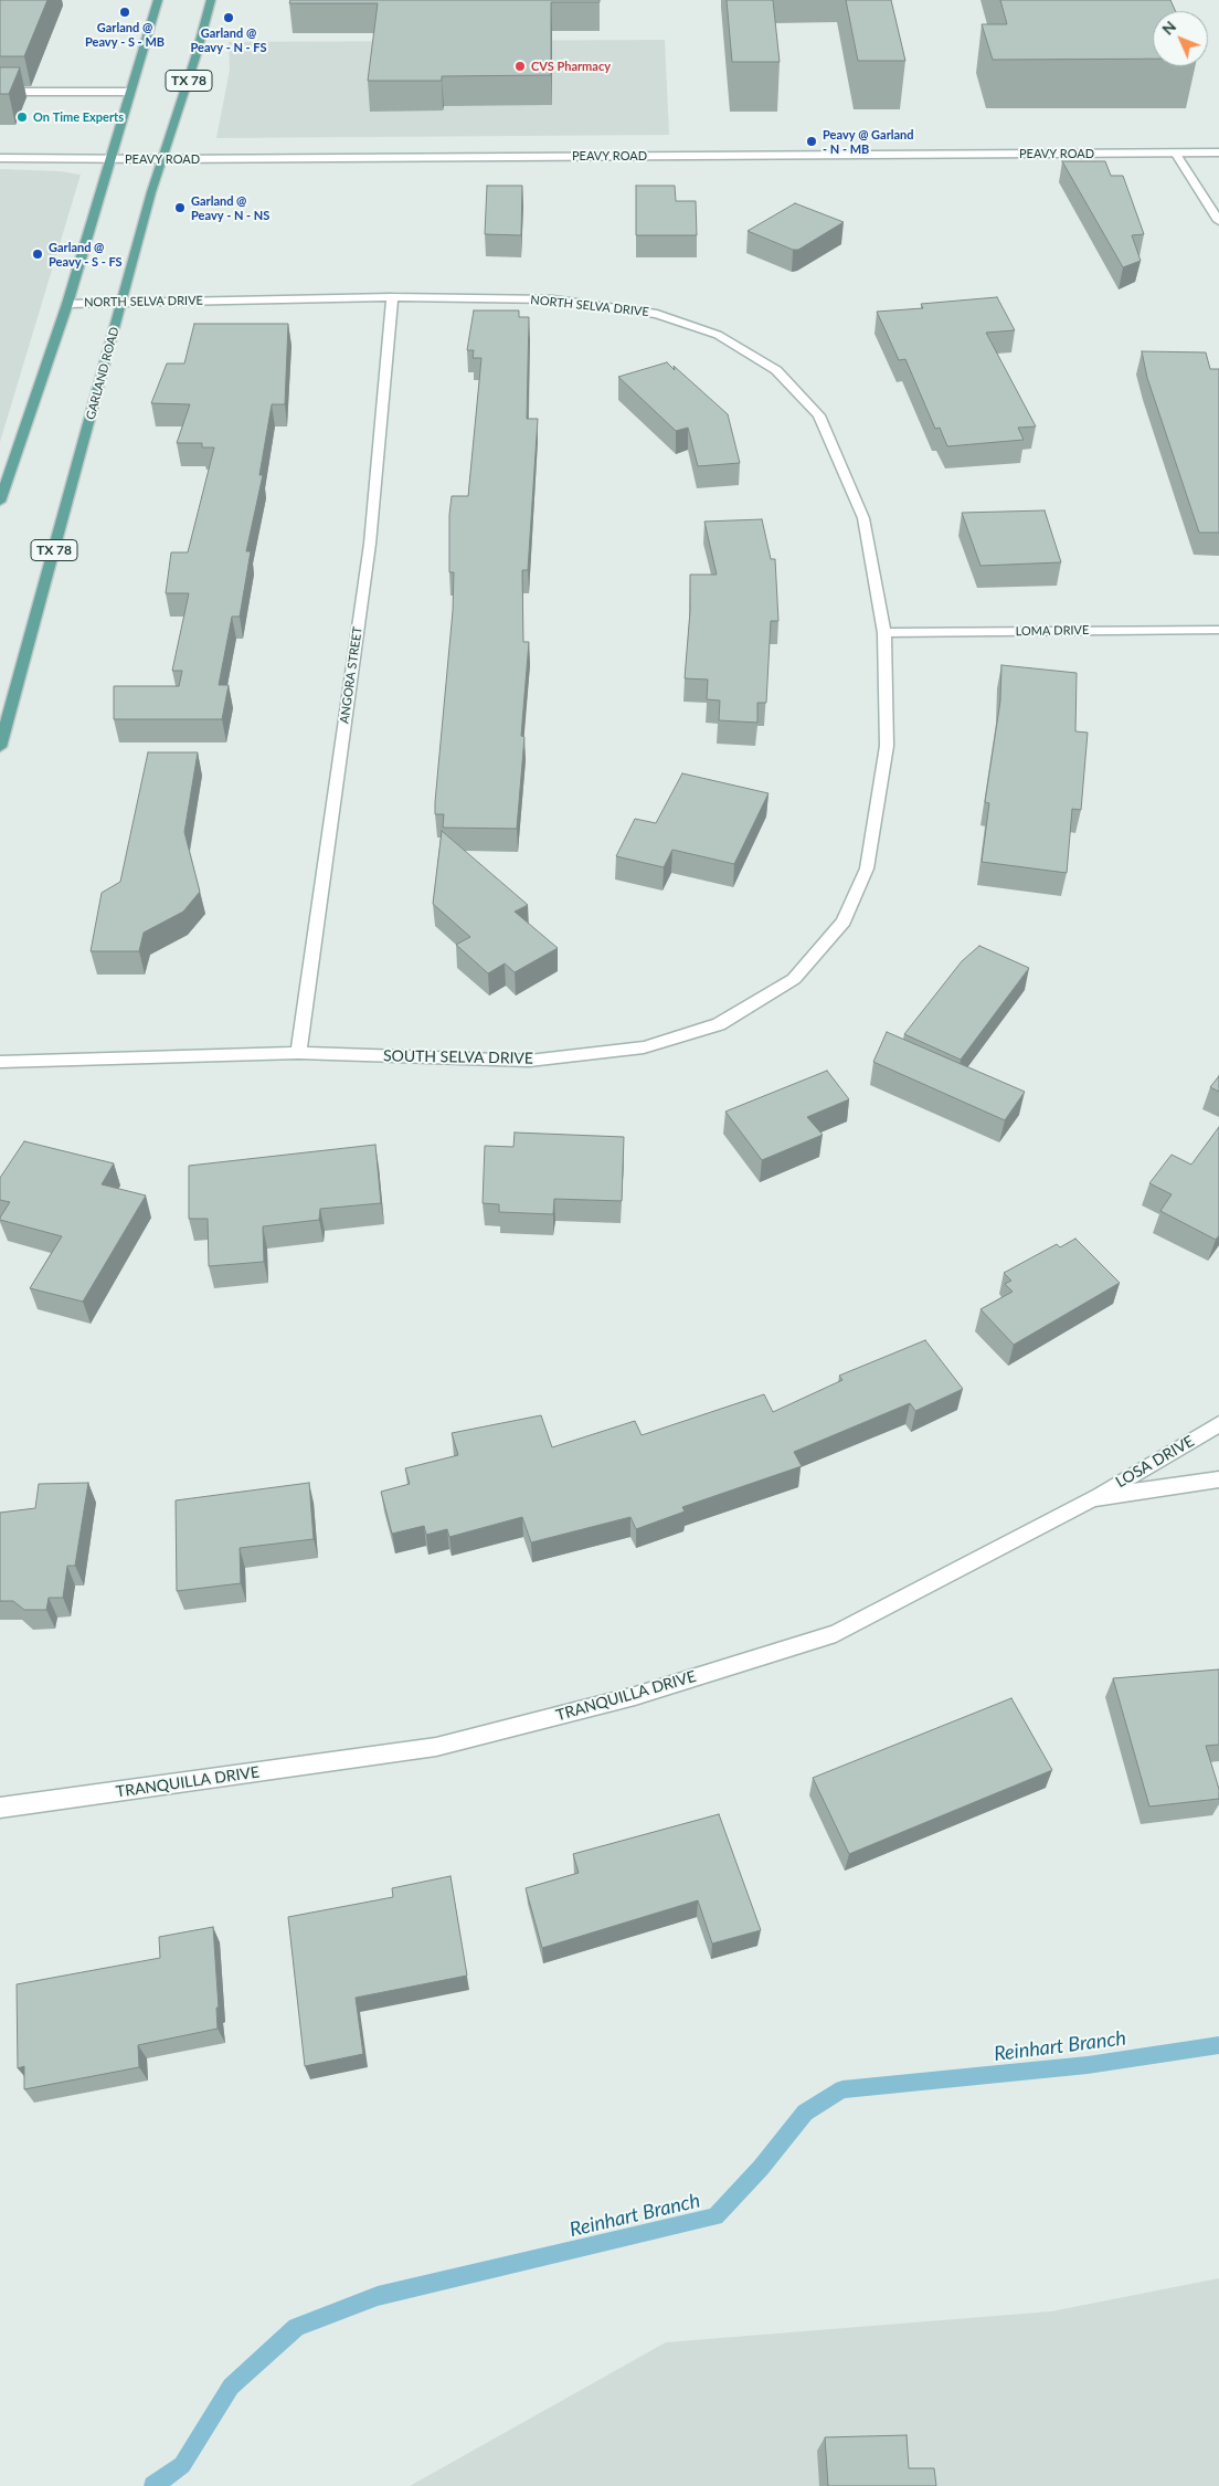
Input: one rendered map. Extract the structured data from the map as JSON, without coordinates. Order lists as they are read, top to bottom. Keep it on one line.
{"streets":{"main road":["TX 78","GARLAND ROAD"],"street":["PEAVY ROAD","NORTH SELVA DRIVE","LOMA DRIVE","ANGORA STREET","SOUTH SELVA DRIVE","LOSA DRIVE","TRANQUILLA DRIVE"]},"crossings":[["PEAVY ROAD","GARLAND ROAD"],["NORTH SELVA DRIVE","GARLAND ROAD"],["NORTH SELVA DRIVE","LOMA DRIVE"],["NORTH SELVA DRIVE","ANGORA STREET"],["NORTH SELVA DRIVE","SOUTH SELVA DRIVE"],["LOMA DRIVE","SOUTH SELVA DRIVE"],["ANGORA STREET","SOUTH SELVA DRIVE"],["LOSA DRIVE","TRANQUILLA DRIVE"]],"water":["Reinhart Branch"],"places":["Garland @ Peavy - S - MB","Garland @ Peavy - N - FS","CVS Pharmacy","On Time Experts","Peavy @ Garland - N - MB","Garland @ Peavy - N - NS","Garland @ Peavy - S - FS"],"north":"top left"}
